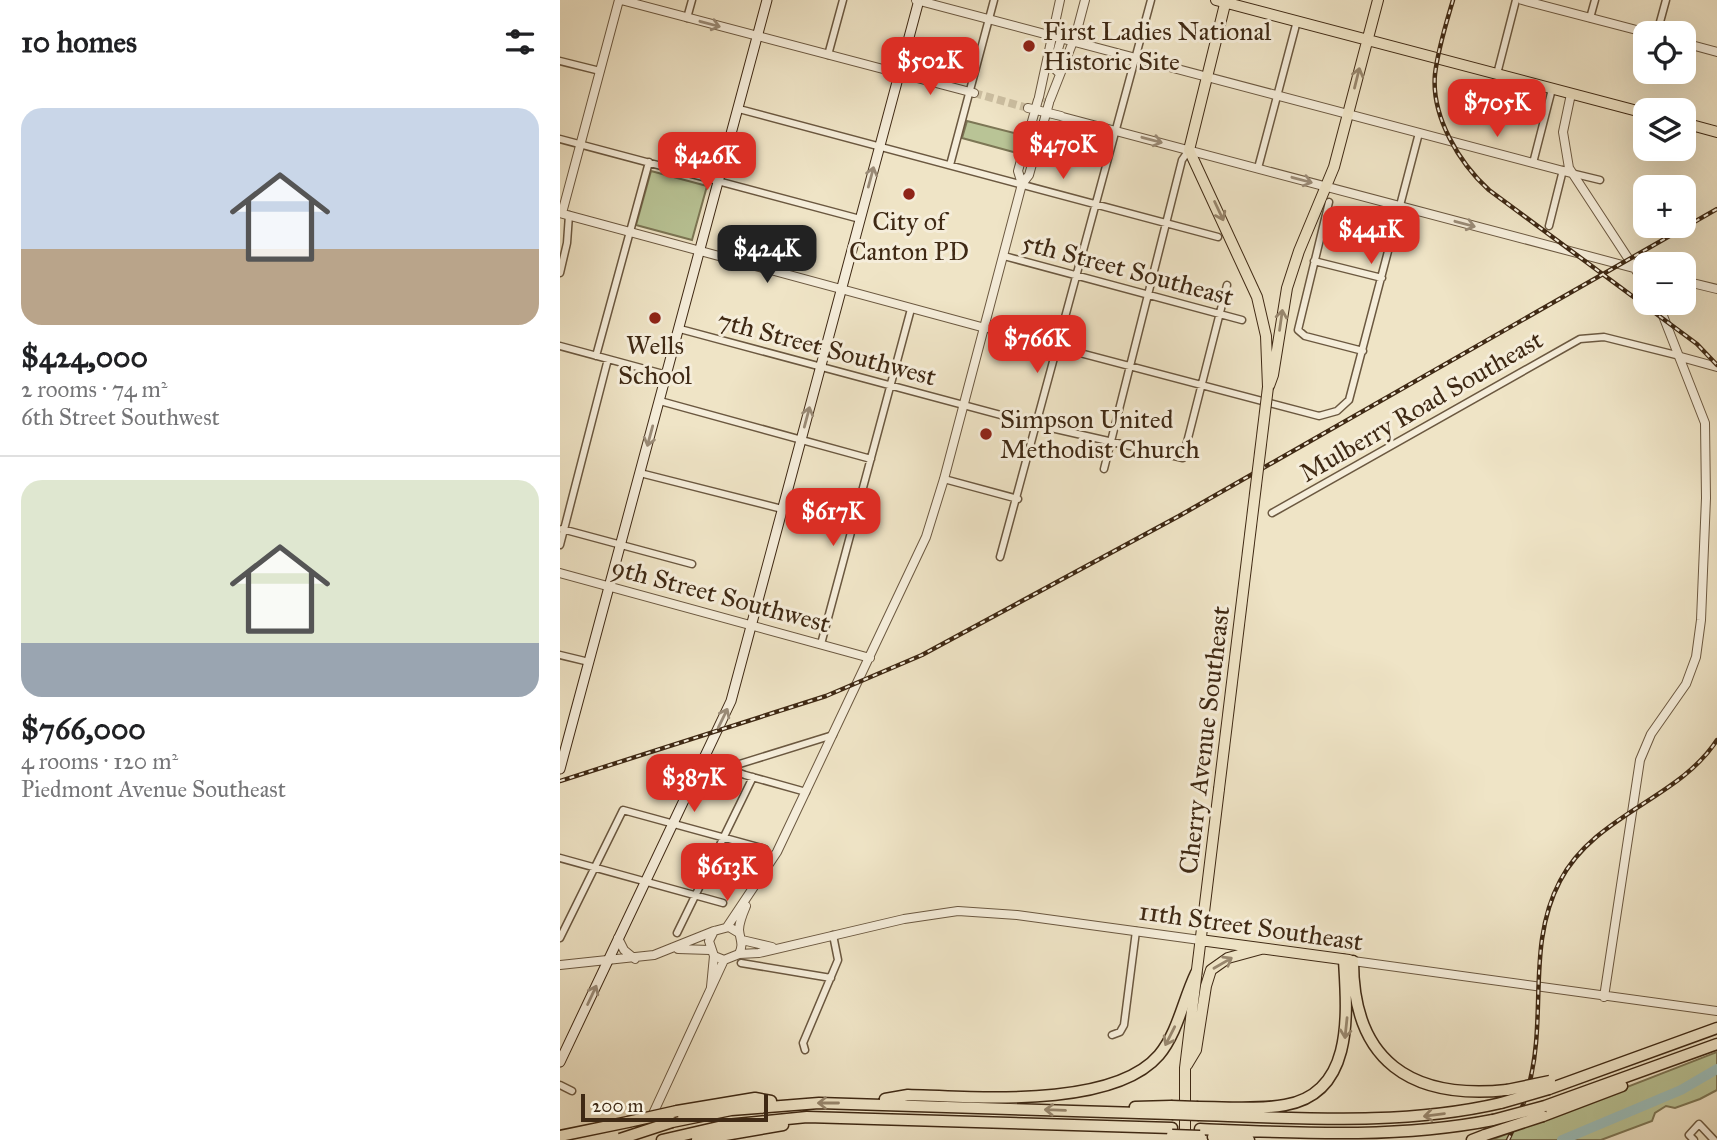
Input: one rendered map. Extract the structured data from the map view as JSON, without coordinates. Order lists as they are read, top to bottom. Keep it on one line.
{"streets":{"main road":["Cherry Avenue Southeast","11th Street Southeast"],"street":["5th Street Southeast","7th Street Southwest","Mulberry Road Southeast","9th Street Southwest"]},"crossings":[["Cherry Avenue Southeast","11th Street Southeast"]],"places":["First Ladies National Historic Site","City of Canton PD","Wells School","Simpson United Methodist Church"],"scale_bar":"200 m","page":{"heading":"10 homes","map_buttons":["+","−"],"price":["$502K","$705K","$470K","$426K","$441K","$424K","$766K","$617K","$387K","$613K"],"list":[{"name":"$424,000","note":"2 rooms · 74 m² · 6th Street Southwest"},{"name":"$766,000","note":"4 rooms · 120 m² · Piedmont Avenue Southeast"}],"scale":"200 m"}}
